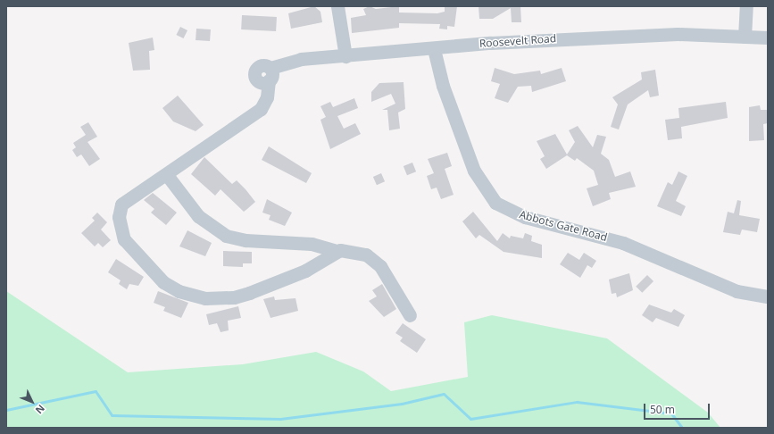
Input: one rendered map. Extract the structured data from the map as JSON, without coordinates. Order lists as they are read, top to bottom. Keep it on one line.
{"streets":{"street":["Roosevelt Road","Abbots Gate Road"]},"crossings":[["Roosevelt Road","Abbots Gate Road"]],"scale_bar":"50 m","north":"bottom right"}
